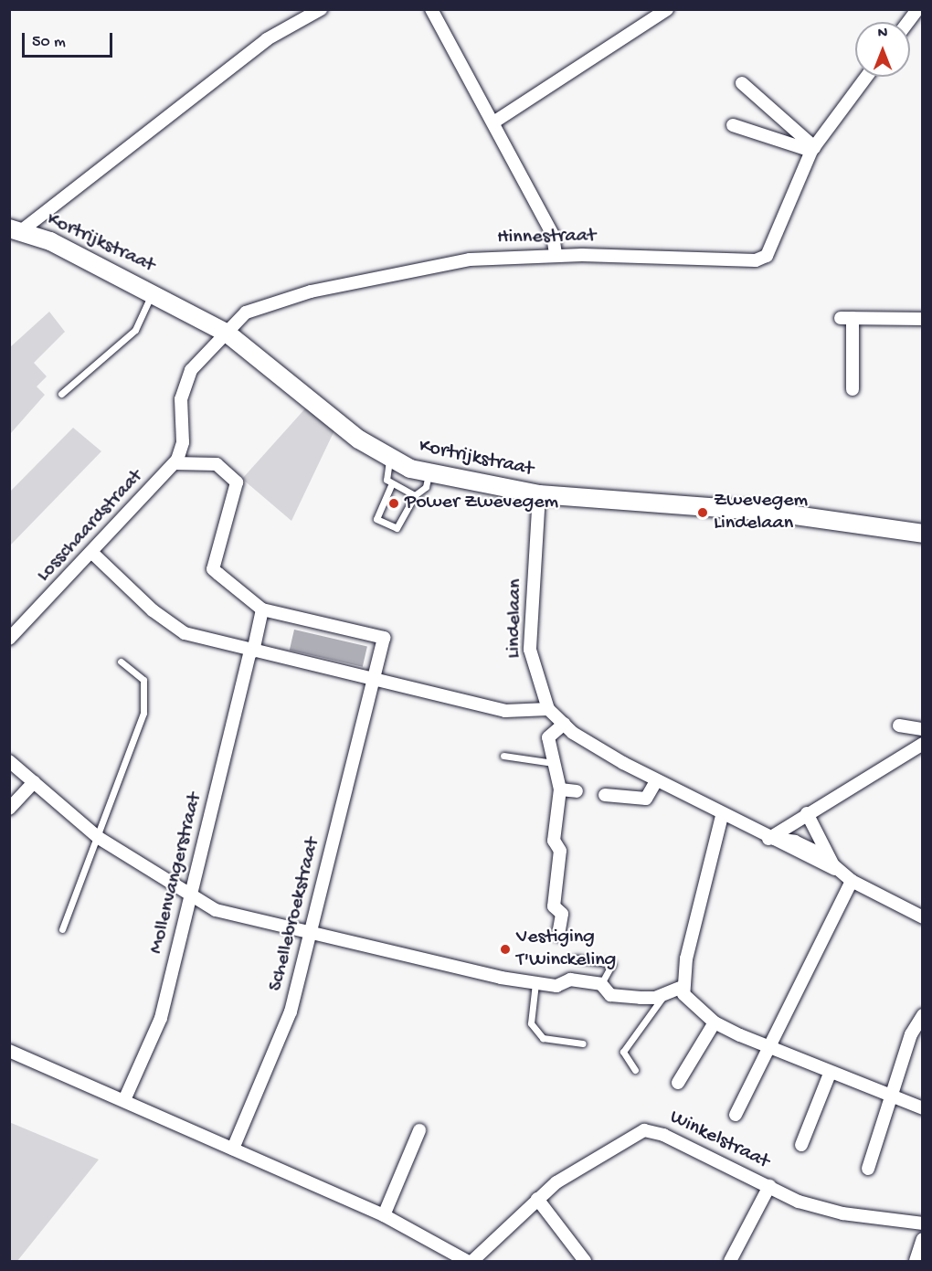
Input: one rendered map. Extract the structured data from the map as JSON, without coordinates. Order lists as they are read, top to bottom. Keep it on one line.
{"streets":{"main road":["Kortrijkstraat"],"street":["Hinnestraat","Losschaardstraat","Lindelaan","Mollenvangerstraat","Schellebroekstraat","Winkelstraat"]},"crossings":[["Hinnestraat","Kortrijkstraat"],["Hinnestraat","Losschaardstraat"],["Kortrijkstraat","Losschaardstraat"],["Kortrijkstraat","Lindelaan"],["Mollenvangerstraat","Schellebroekstraat"]],"places":["Power Zwevegem","Zwevegem Lindelaan","Vestiging T'Winckeling"],"scale_bar":"50 m","north":"top"}
